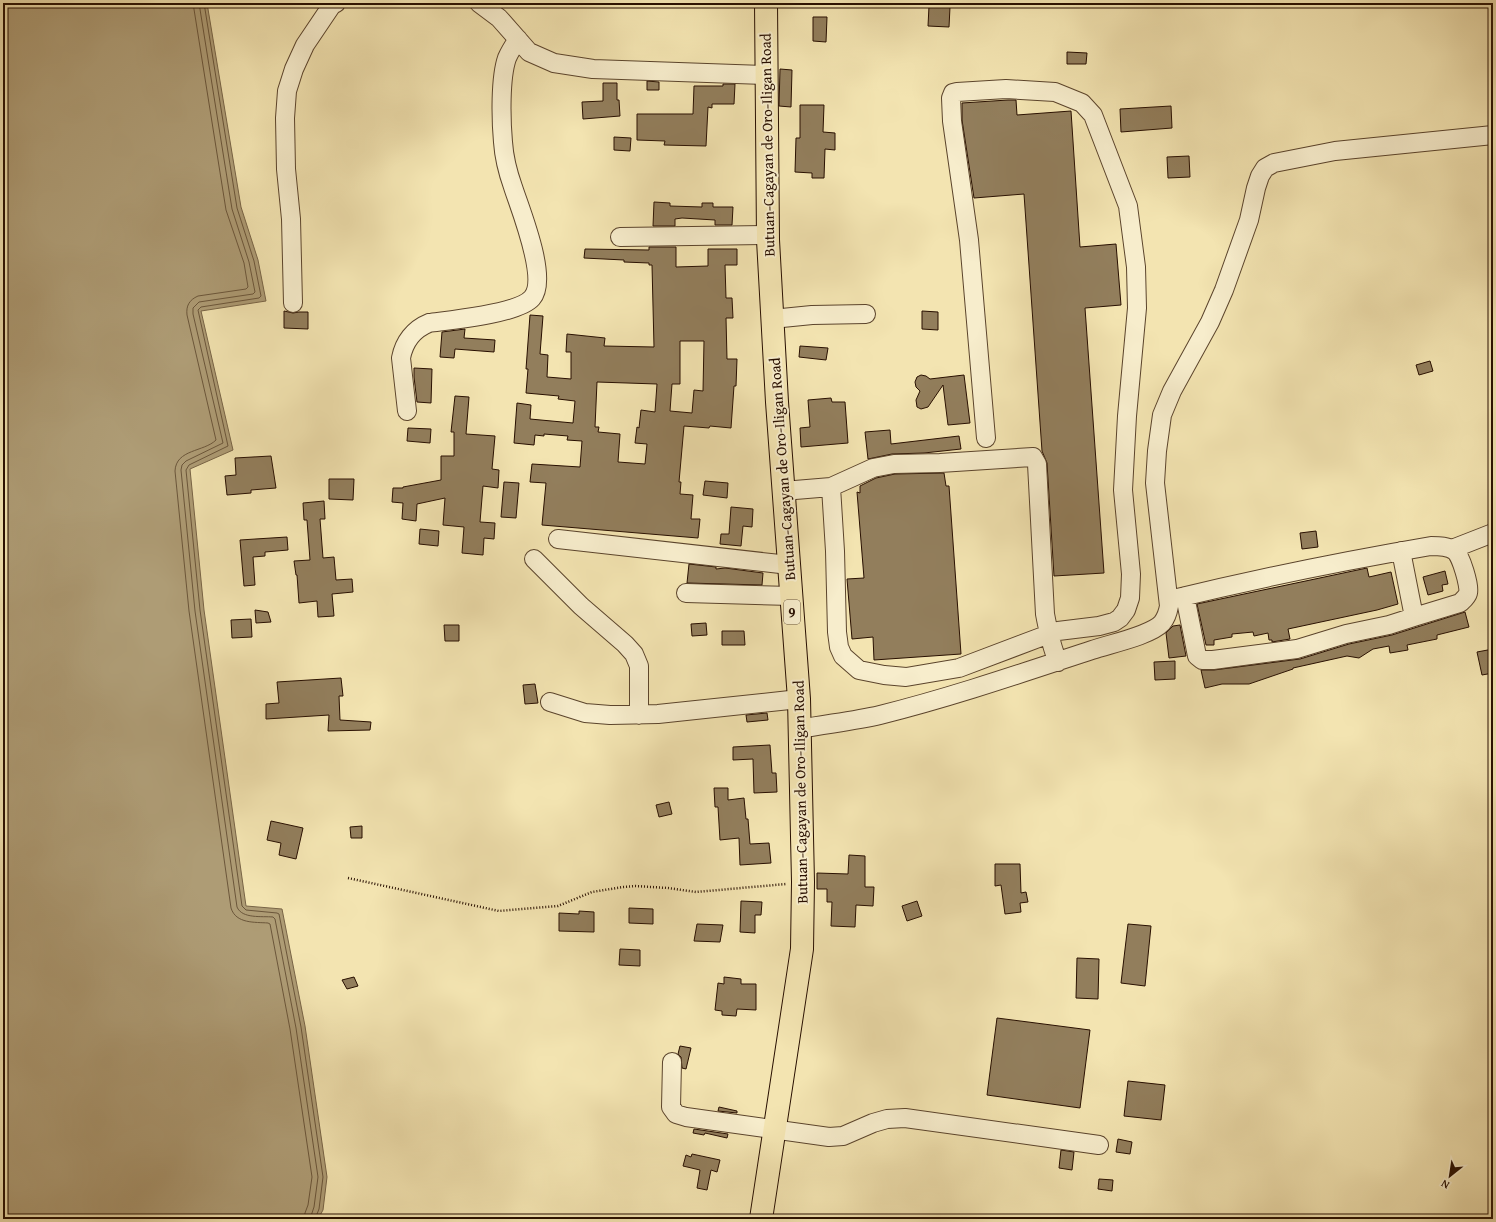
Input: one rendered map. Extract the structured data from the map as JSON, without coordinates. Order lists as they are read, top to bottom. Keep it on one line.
{"streets":{"highway":["Butuan-Cagayan de Oro-Iligan Road","9"]},"north":"bottom left"}
